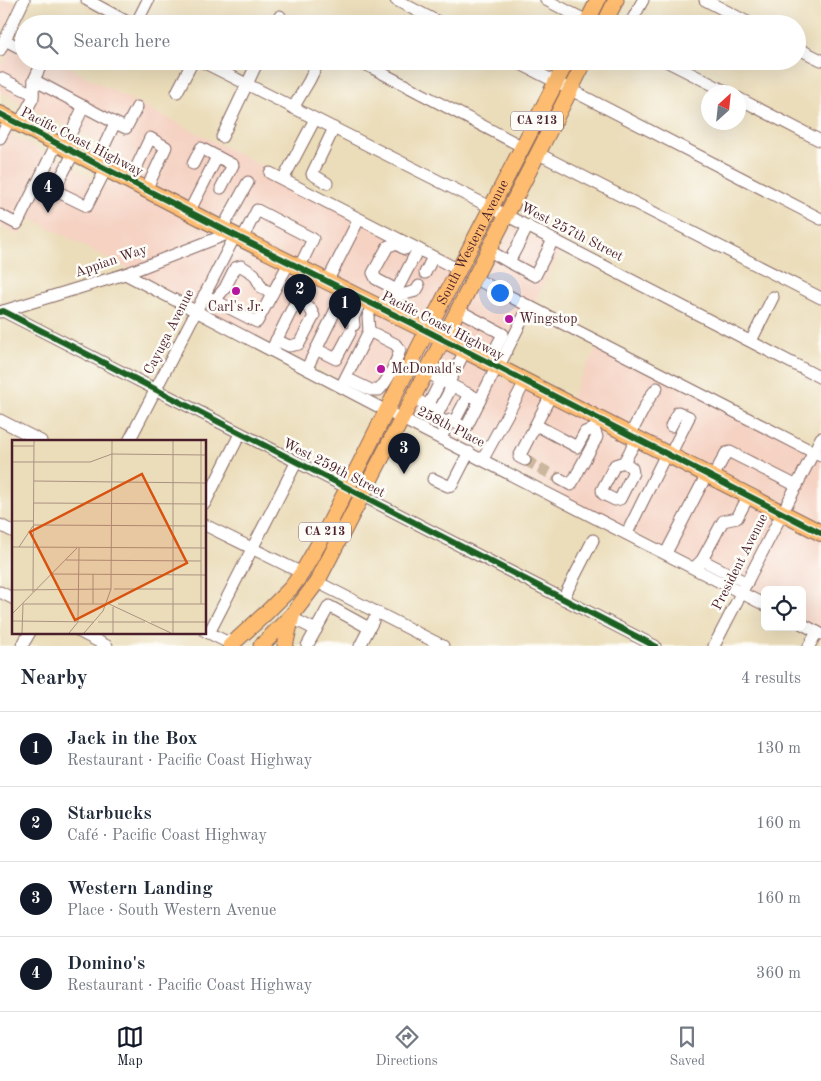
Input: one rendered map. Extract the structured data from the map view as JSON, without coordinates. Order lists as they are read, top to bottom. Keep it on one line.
{"streets":{"highway":["Pacific Coast Highway"],"main road":["CA 213","South Western Avenue"],"street":["West 257th Street","Appian Way","Cayuga Avenue","258th Place","West 259th Street","President Avenue"]},"crossings":[["Pacific Coast Highway","South Western Avenue"],["Pacific Coast Highway","Appian Way"],["Pacific Coast Highway","Cayuga Avenue"],["Pacific Coast Highway","President Avenue"],["West 257th Street","South Western Avenue"],["South Western Avenue","258th Place"],["South Western Avenue","West 259th Street"],["Appian Way","Cayuga Avenue"],["Appian Way","258th Place"],["Appian Way","West 259th Street"],["Cayuga Avenue","258th Place"],["Cayuga Avenue","West 259th Street"],["258th Place","President Avenue"]],"places":["Carl's Jr.","Wingstop","McDonald's"],"north":"top right","page":{"search":"Search here","pins":["4","2","1","3"],"heading":["Nearby","4 results"],"list":[{"mark":"1","name":"Jack in the Box","note":"Restaurant · Pacific Coast Highway","value":"130 m"},{"mark":"2","name":"Starbucks","note":"Café · Pacific Coast Highway","value":"160 m"},{"mark":"3","name":"Western Landing","note":"Place · South Western Avenue","value":"160 m"},{"mark":"4","name":"Domino's","note":"Restaurant · Pacific Coast Highway","value":"360 m"}],"nav":["Map","Directions","Saved"]}}
